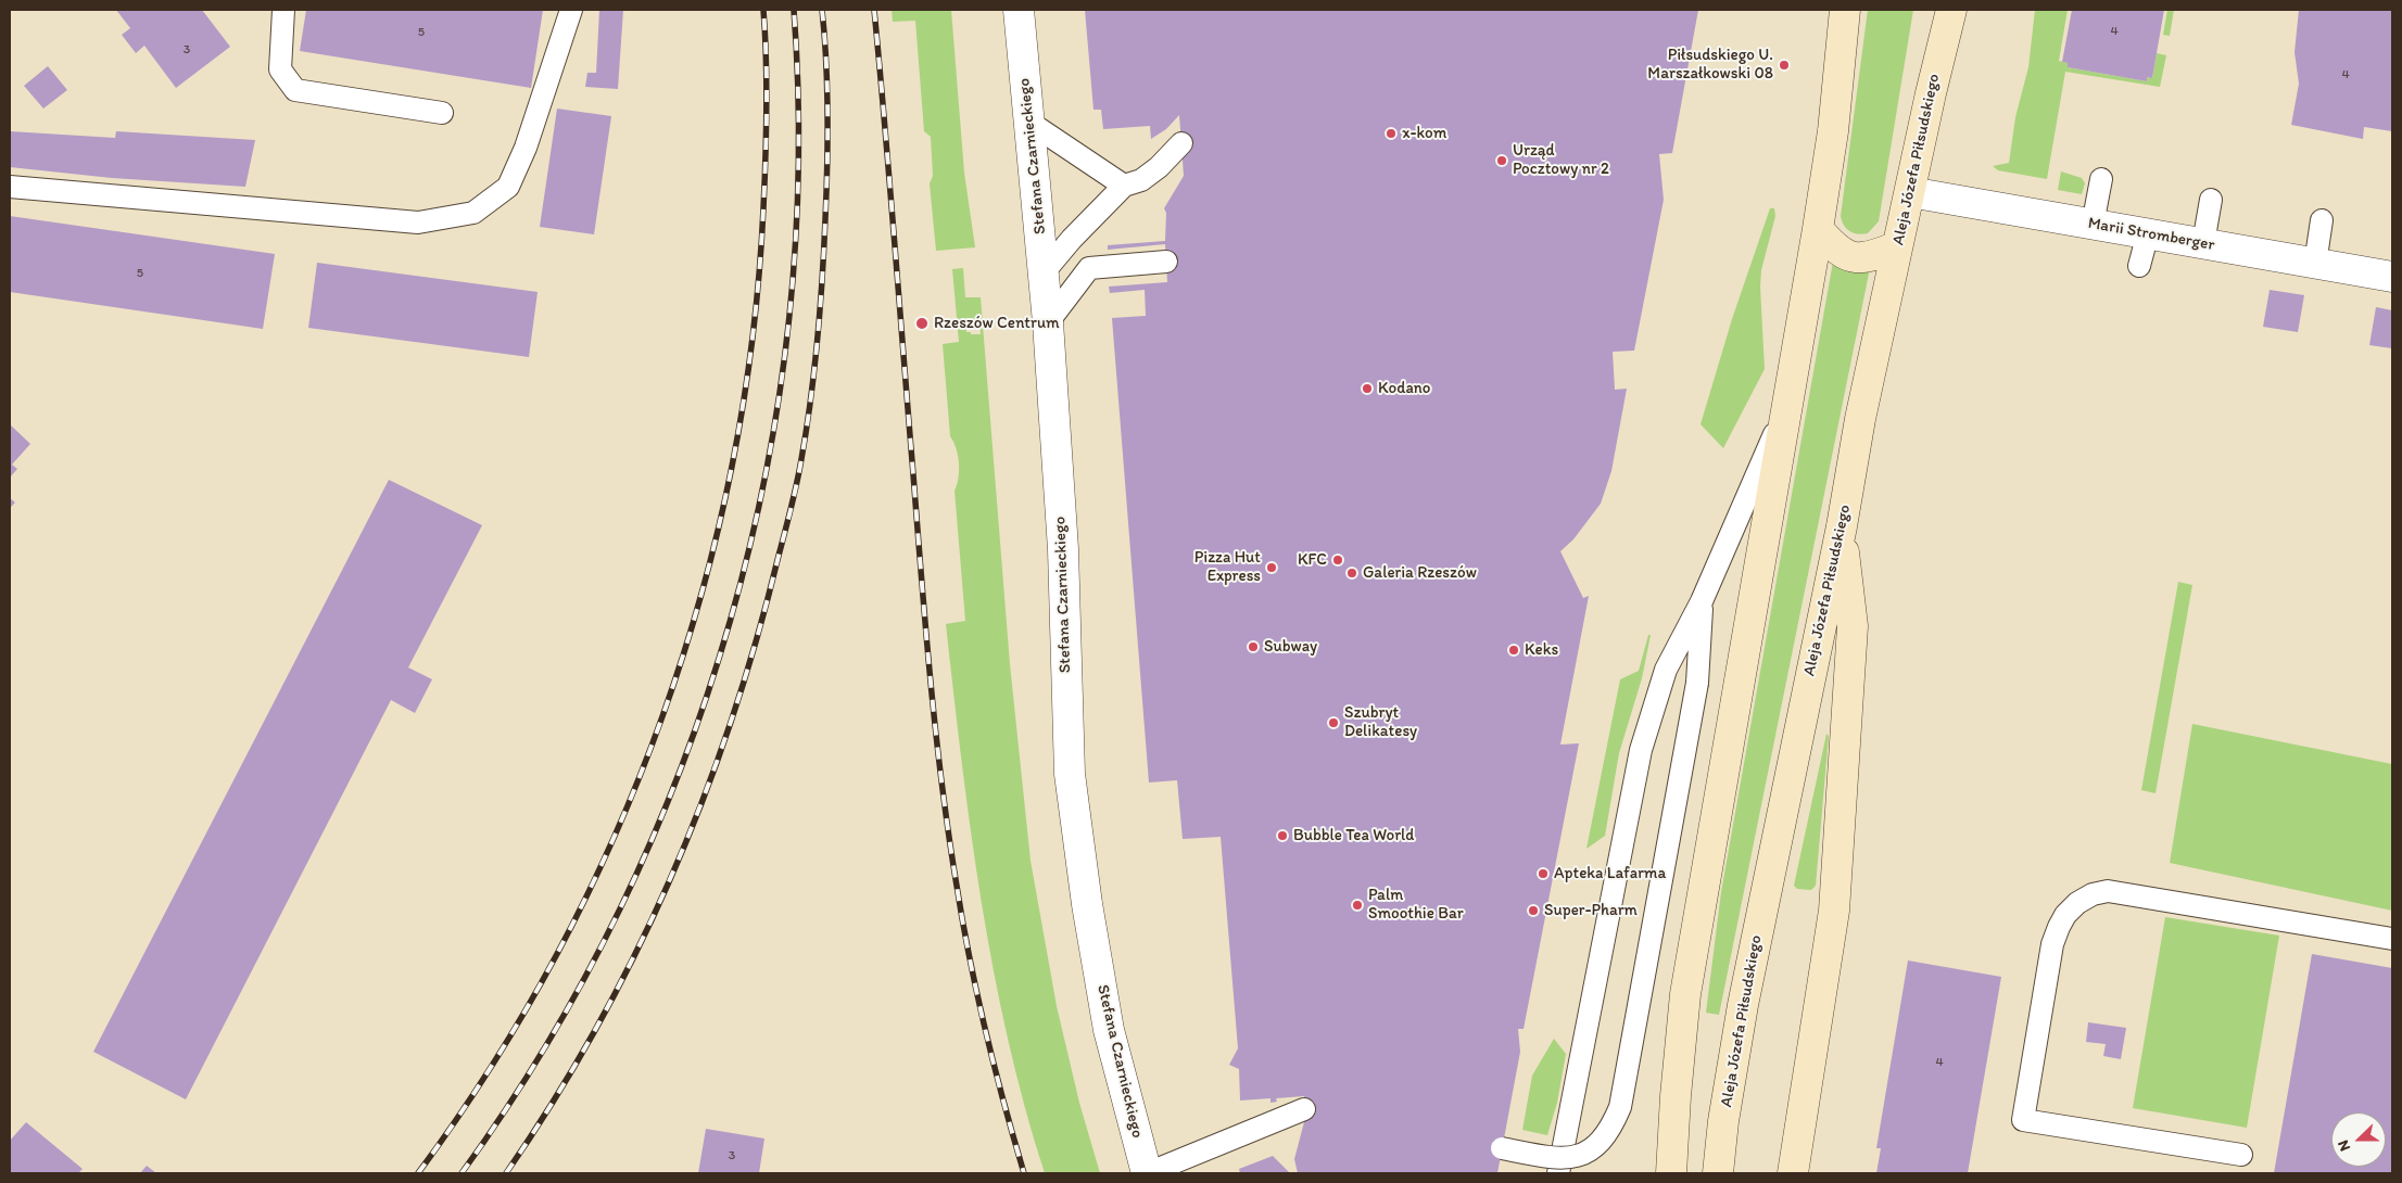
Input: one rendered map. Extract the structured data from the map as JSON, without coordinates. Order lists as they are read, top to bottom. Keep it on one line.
{"streets":{"main road":["Aleja Józefa Piłsudskiego"],"street":["Stefana Czarnieckiego","Marii Stromberger"]},"crossings":[["Aleja Józefa Piłsudskiego","Marii Stromberger"]],"places":["Piłsudskiego U. Marszałkowski 08","x-kom","Urząd Pocztowy nr 2","Rzeszów Centrum","Kodano","KFC","Pizza Hut Express","Galeria Rzeszów","Subway","Keks","Szubryt Delikatesy","Bubble Tea World","Apteka Lafarma","Palm Smoothie Bar","Super-Pharm"],"house_numbers":["4","5","3","4","5","4","3"],"north":"left"}
